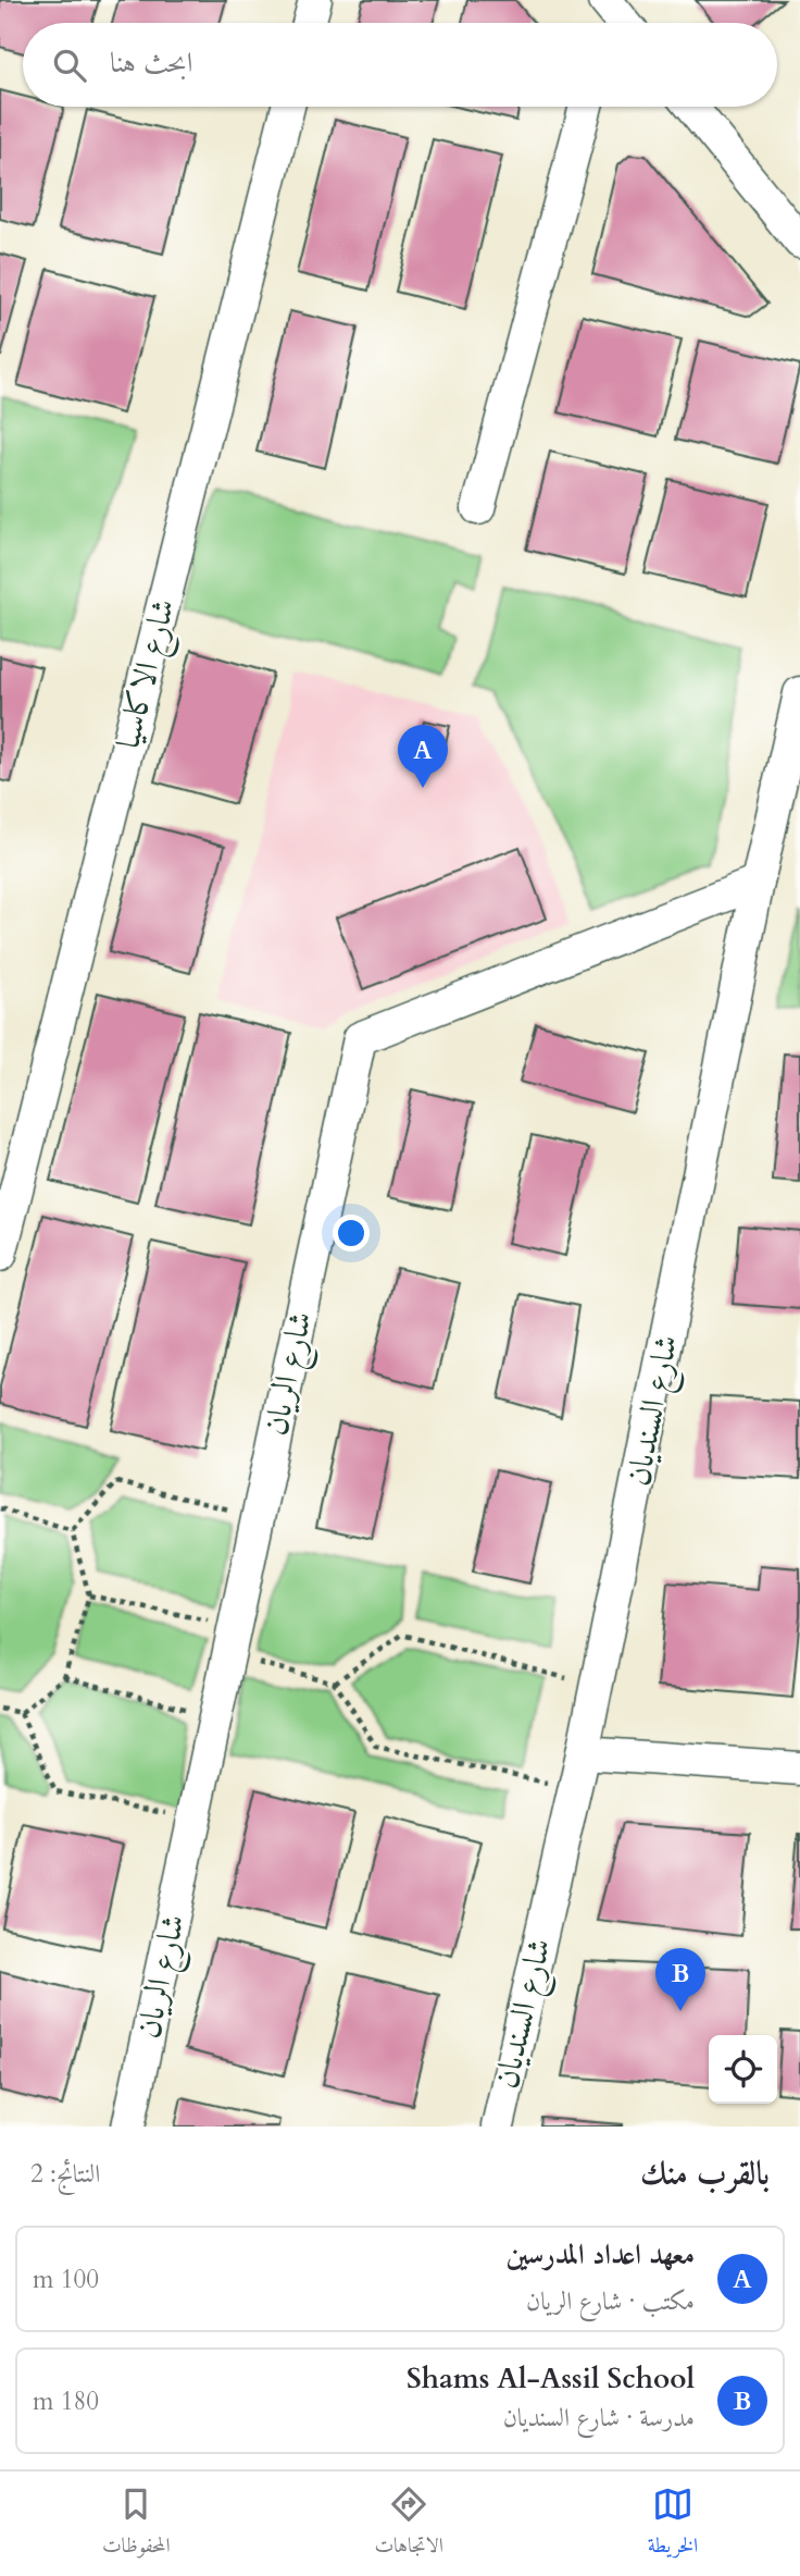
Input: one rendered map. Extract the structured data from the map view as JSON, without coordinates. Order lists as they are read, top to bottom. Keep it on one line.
{"streets":{"street":["شارع الاكاسيا","شارع الريان","شارع السنديان"]},"crossings":[["شارع الريان","شارع السنديان"]],"page":{"search":"ابحث هنا","pins":["A","B"],"heading":["بالقرب منك","النتائج: 2"],"list":[{"mark":"A","name":"معهد اعداد المدرسين","note":"مكتب · شارع الريان","value":"100 m"},{"mark":"B","name":"Shams Al-Assil School","note":"مدرسة · شارع السنديان","value":"180 m"}],"nav":["الخريطة","الاتجاهات","المحفوظات"]}}
